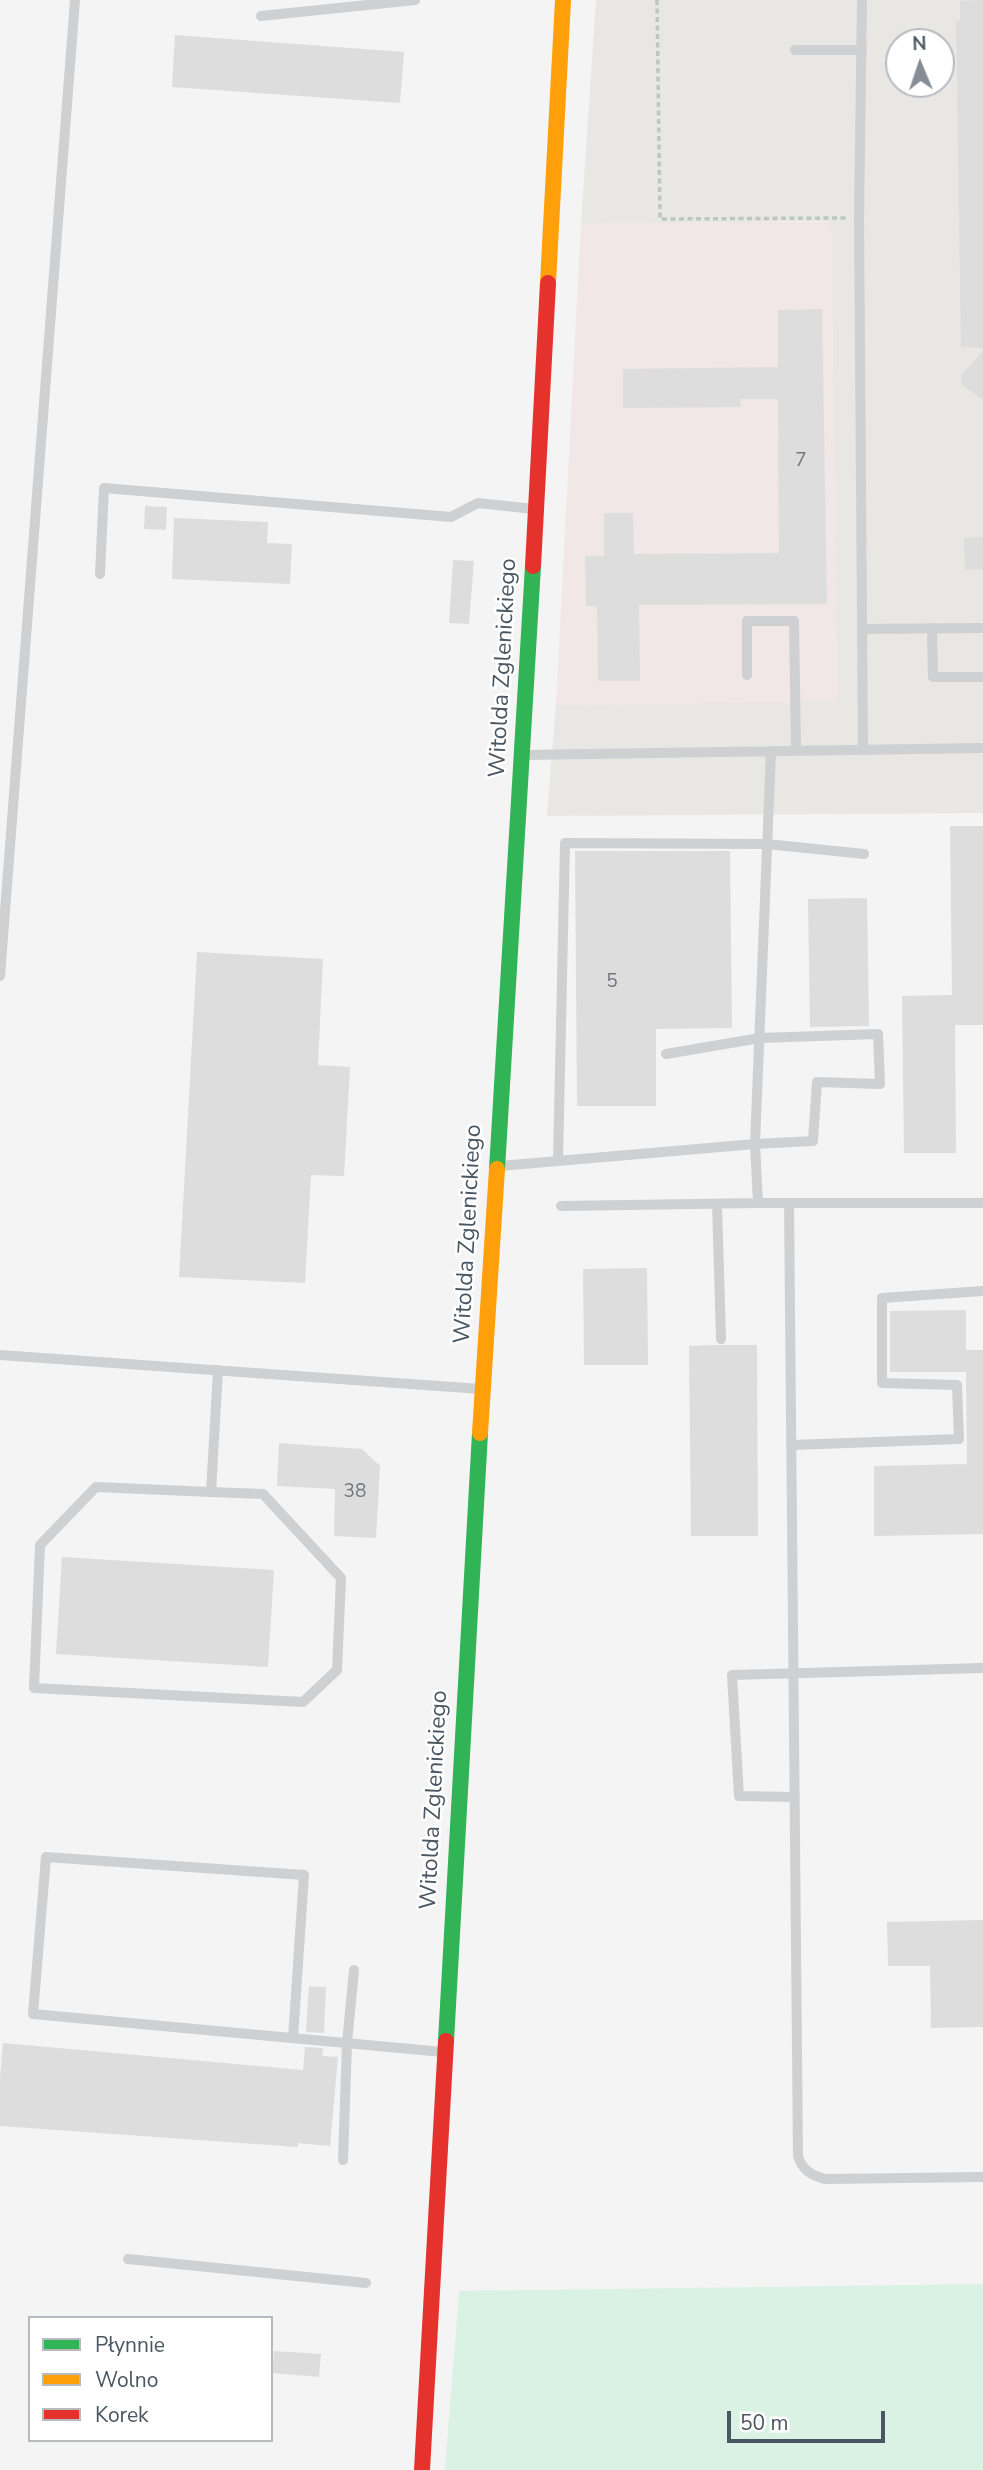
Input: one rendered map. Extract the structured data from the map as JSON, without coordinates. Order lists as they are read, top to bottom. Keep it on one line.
{"streets":{"street":["Witolda Zglenickiego"]},"house_numbers":["7","5","38"],"legend":["Płynnie","Wolno","Korek"],"scale_bar":"50 m","north":"top"}
